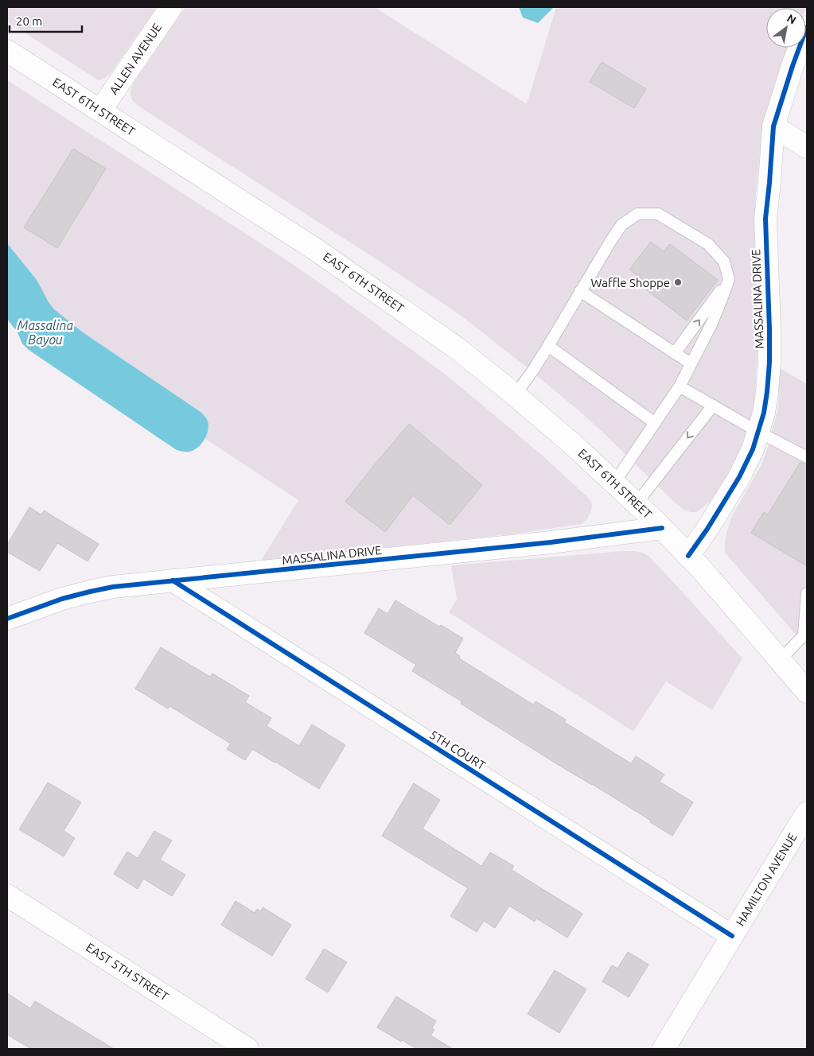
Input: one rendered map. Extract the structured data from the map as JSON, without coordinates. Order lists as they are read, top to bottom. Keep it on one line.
{"streets":{"street":["ALLEN AVENUE","EAST 6TH STREET","MASSALINA DRIVE","5TH COURT","HAMILTON AVENUE","EAST 5TH STREET"]},"crossings":[["ALLEN AVENUE","EAST 6TH STREET"],["EAST 6TH STREET","MASSALINA DRIVE"],["MASSALINA DRIVE","5TH COURT"],["5TH COURT","HAMILTON AVENUE"]],"water":["Massalina Bayou"],"places":["Waffle Shoppe"],"scale_bar":"20 m","north":"top right"}
